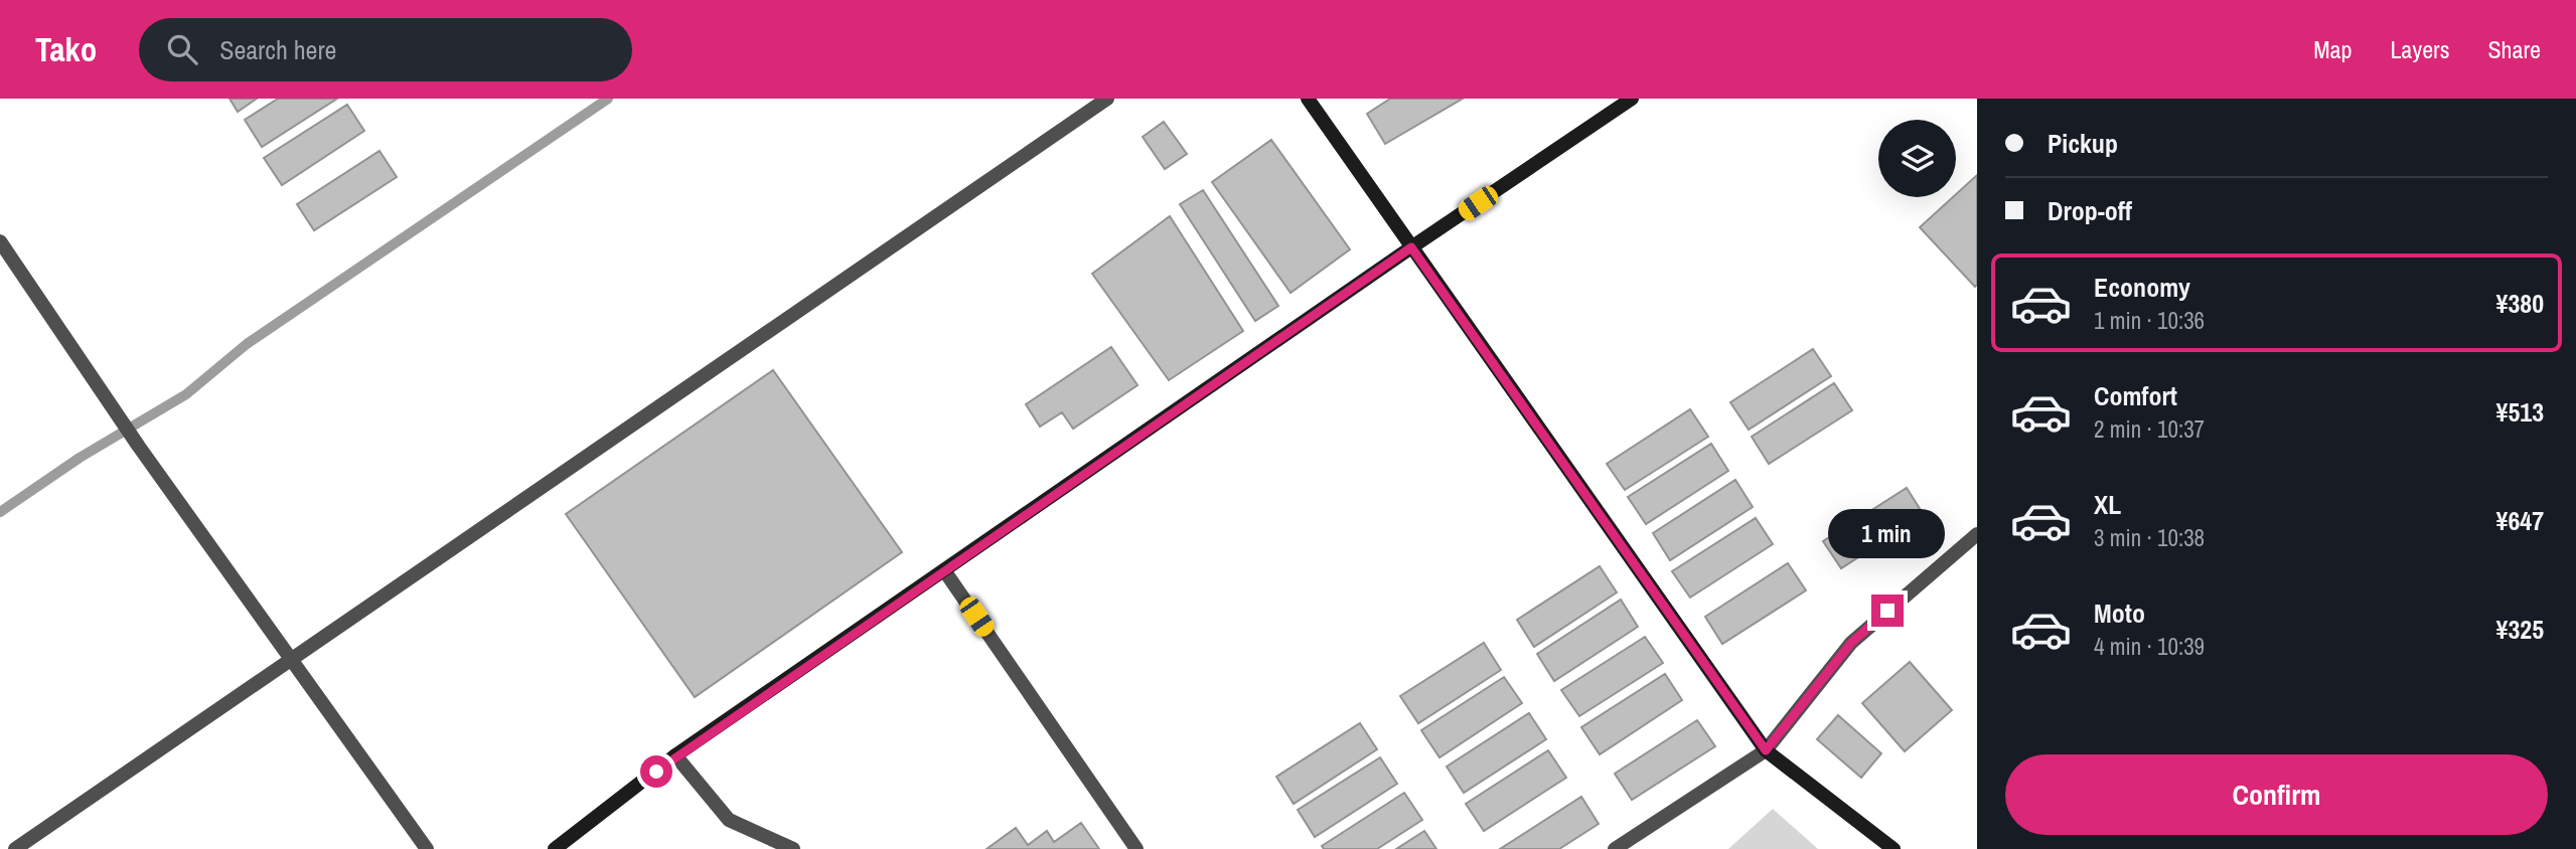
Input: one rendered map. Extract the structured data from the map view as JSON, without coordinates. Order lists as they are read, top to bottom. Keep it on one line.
{"page":{"header":"Tako","search":"Search here","nav":["Map","Layers","Share"],"banner":["Pickup","Drop-off"],"list":[{"name":"Economy","note":"1 min · 10:36","value":"¥380"},{"name":"Comfort","note":"2 min · 10:37","value":"¥513"},{"name":"XL","note":"3 min · 10:38","value":"¥647"},{"name":"Moto","note":"4 min · 10:39","value":"¥325"}],"bubble":"1 min","buttons":"Confirm"}}
